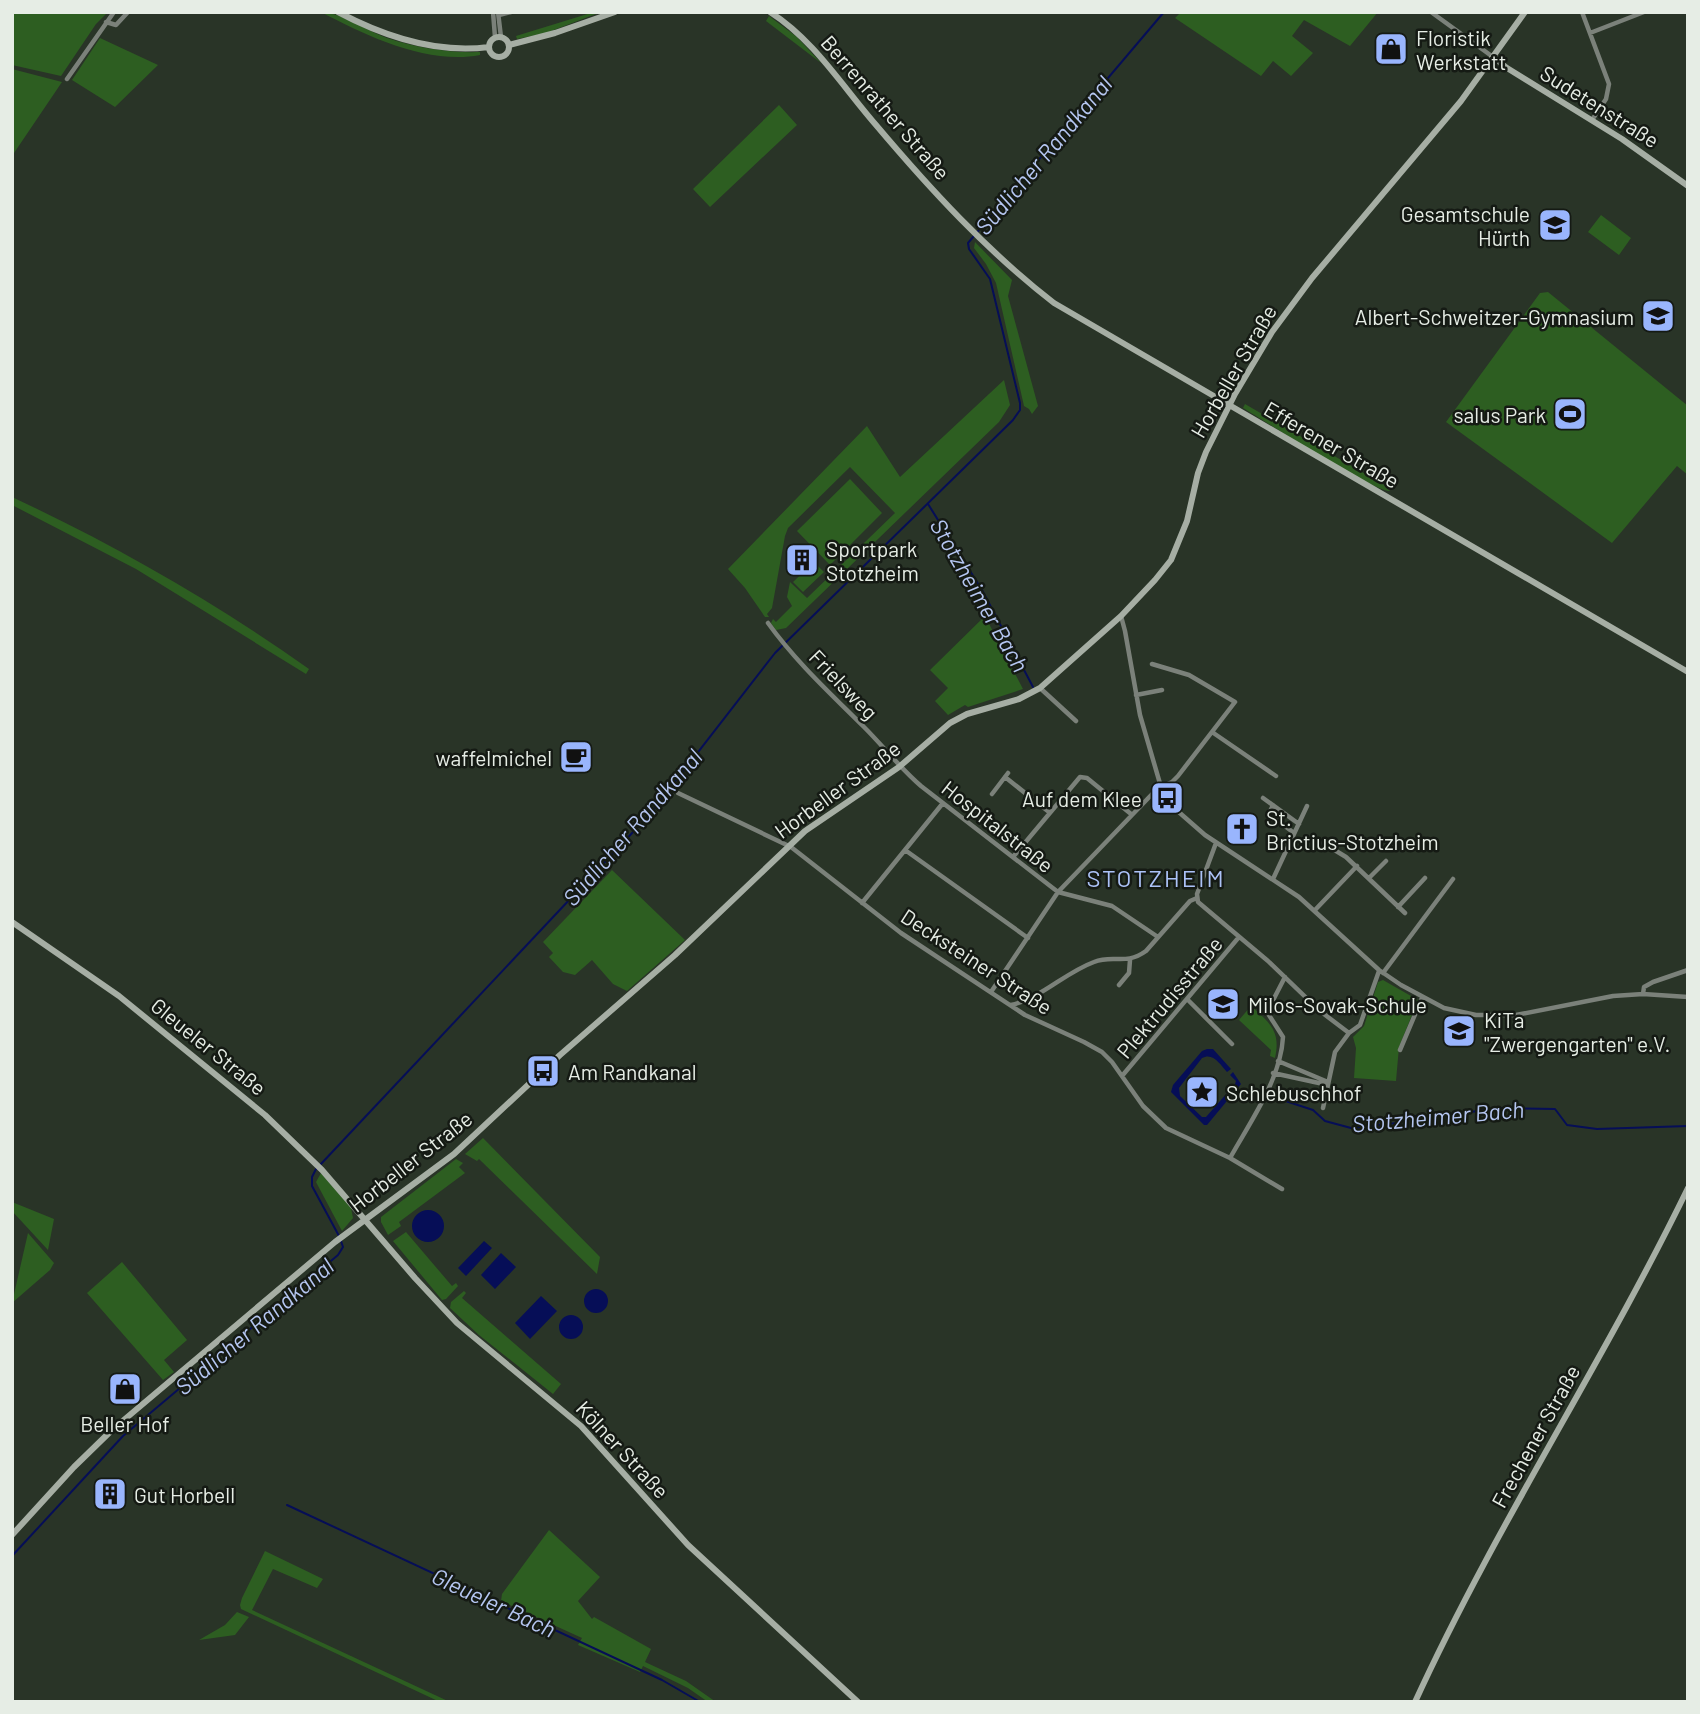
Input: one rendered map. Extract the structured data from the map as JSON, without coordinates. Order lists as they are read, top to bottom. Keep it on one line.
{"streets":{"street":["Sudetenstraße","Berrenrather Straße","Horbeller Straße","Efferener Straße","Frielsweg","Hospitalstraße","Decksteiner Straße","Plektrudisstraße","Gleueler Straße","Frechener Straße","Kölner Straße"]},"crossings":[["Sudetenstraße","Horbeller Straße"],["Berrenrather Straße","Efferener Straße"],["Horbeller Straße","Efferener Straße"],["Horbeller Straße","Frielsweg"],["Horbeller Straße","Hospitalstraße"],["Horbeller Straße","Decksteiner Straße"],["Horbeller Straße","Gleueler Straße"],["Horbeller Straße","Kölner Straße"],["Frielsweg","Hospitalstraße"],["Decksteiner Straße","Plektrudisstraße"],["Gleueler Straße","Kölner Straße"]],"districts":["STOTZHEIM"],"water":["Südlicher Randkanal","Stotzheimer Bach","Gleueler Bach"],"places":{"shop":["Floristik Werkstatt","Beller Hof"],"school or university":["Gesamtschule Hürth","Albert-Schweitzer-Gymnasium","Milos-Sovak-Schule","KiTa \"Zwergengarten\" e.V."],"sports":["salus Park"],"building":["Sportpark Stotzheim","Gut Horbell"],"cafe":["waffelmichel"],"bus stop":["Auf dem Klee","Am Randkanal"],"church":["St. Brictius-Stotzheim"],"place":["Schlebuschhof"]}}
